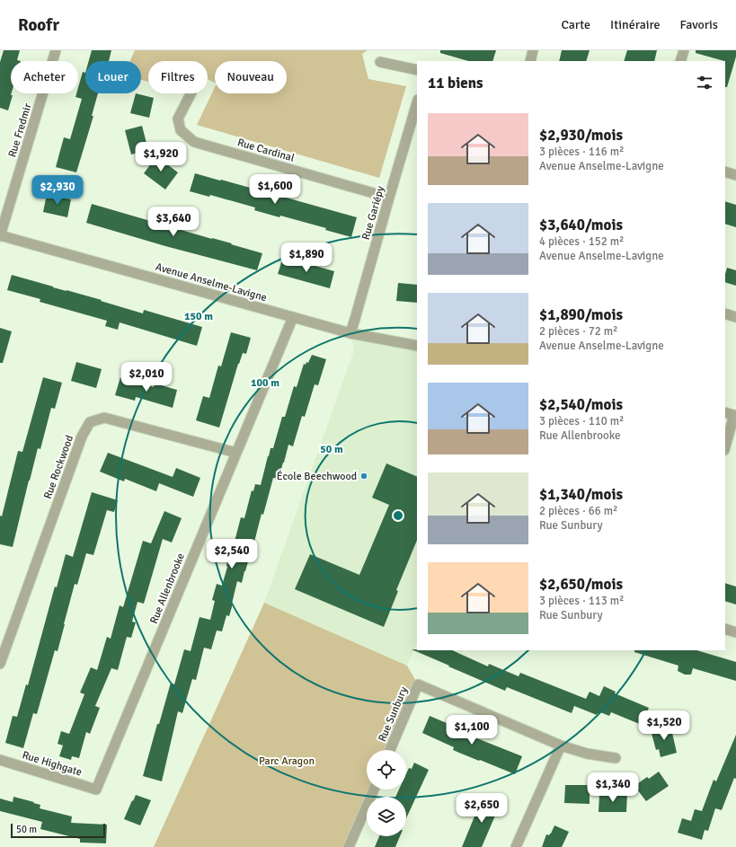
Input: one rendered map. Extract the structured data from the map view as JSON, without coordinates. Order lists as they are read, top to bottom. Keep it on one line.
{"streets":{"street":["Rue Fredmir","Rue Cardinal","Rue Gariépy","Avenue Anselme-Lavigne","Rue Rockwood","Rue Allenbrooke","Rue Sunbury","Rue Highgate"]},"crossings":[["Rue Fredmir","Avenue Anselme-Lavigne"],["Rue Cardinal","Rue Gariépy"],["Rue Gariépy","Avenue Anselme-Lavigne"],["Avenue Anselme-Lavigne","Rue Allenbrooke"],["Rue Rockwood","Rue Allenbrooke"],["Rue Allenbrooke","Rue Highgate"]],"parks":["Parc Aragon"],"places":["École Beechwood"],"scale_bar":"50 m","page":{"header":"Roofr","nav":["Carte","Itinéraire","Favoris"],"chip":["Acheter","Louer","Filtres","Nouveau"],"heading":"11 biens","list":[{"name":"$2,930/mois","note":"3 pièces · 116 m² · Avenue Anselme-Lavigne"},{"name":"$3,640/mois","note":"4 pièces · 152 m² · Avenue Anselme-Lavigne"},{"name":"$1,890/mois","note":"2 pièces · 72 m² · Avenue Anselme-Lavigne"},{"name":"$2,540/mois","note":"3 pièces · 110 m² · Rue Allenbrooke"},{"name":"$1,340/mois","note":"2 pièces · 66 m² · Rue Sunbury"},{"name":"$2,650/mois","note":"3 pièces · 113 m² · Rue Sunbury"}],"price":["$1,920","$1,600","$2,930","$3,640","$1,890","$2,010","$2,540","$1,520","$1,100","$1,340","$2,650"],"scale":"50 m"},"rings":["150 m","100 m","50 m"]}
